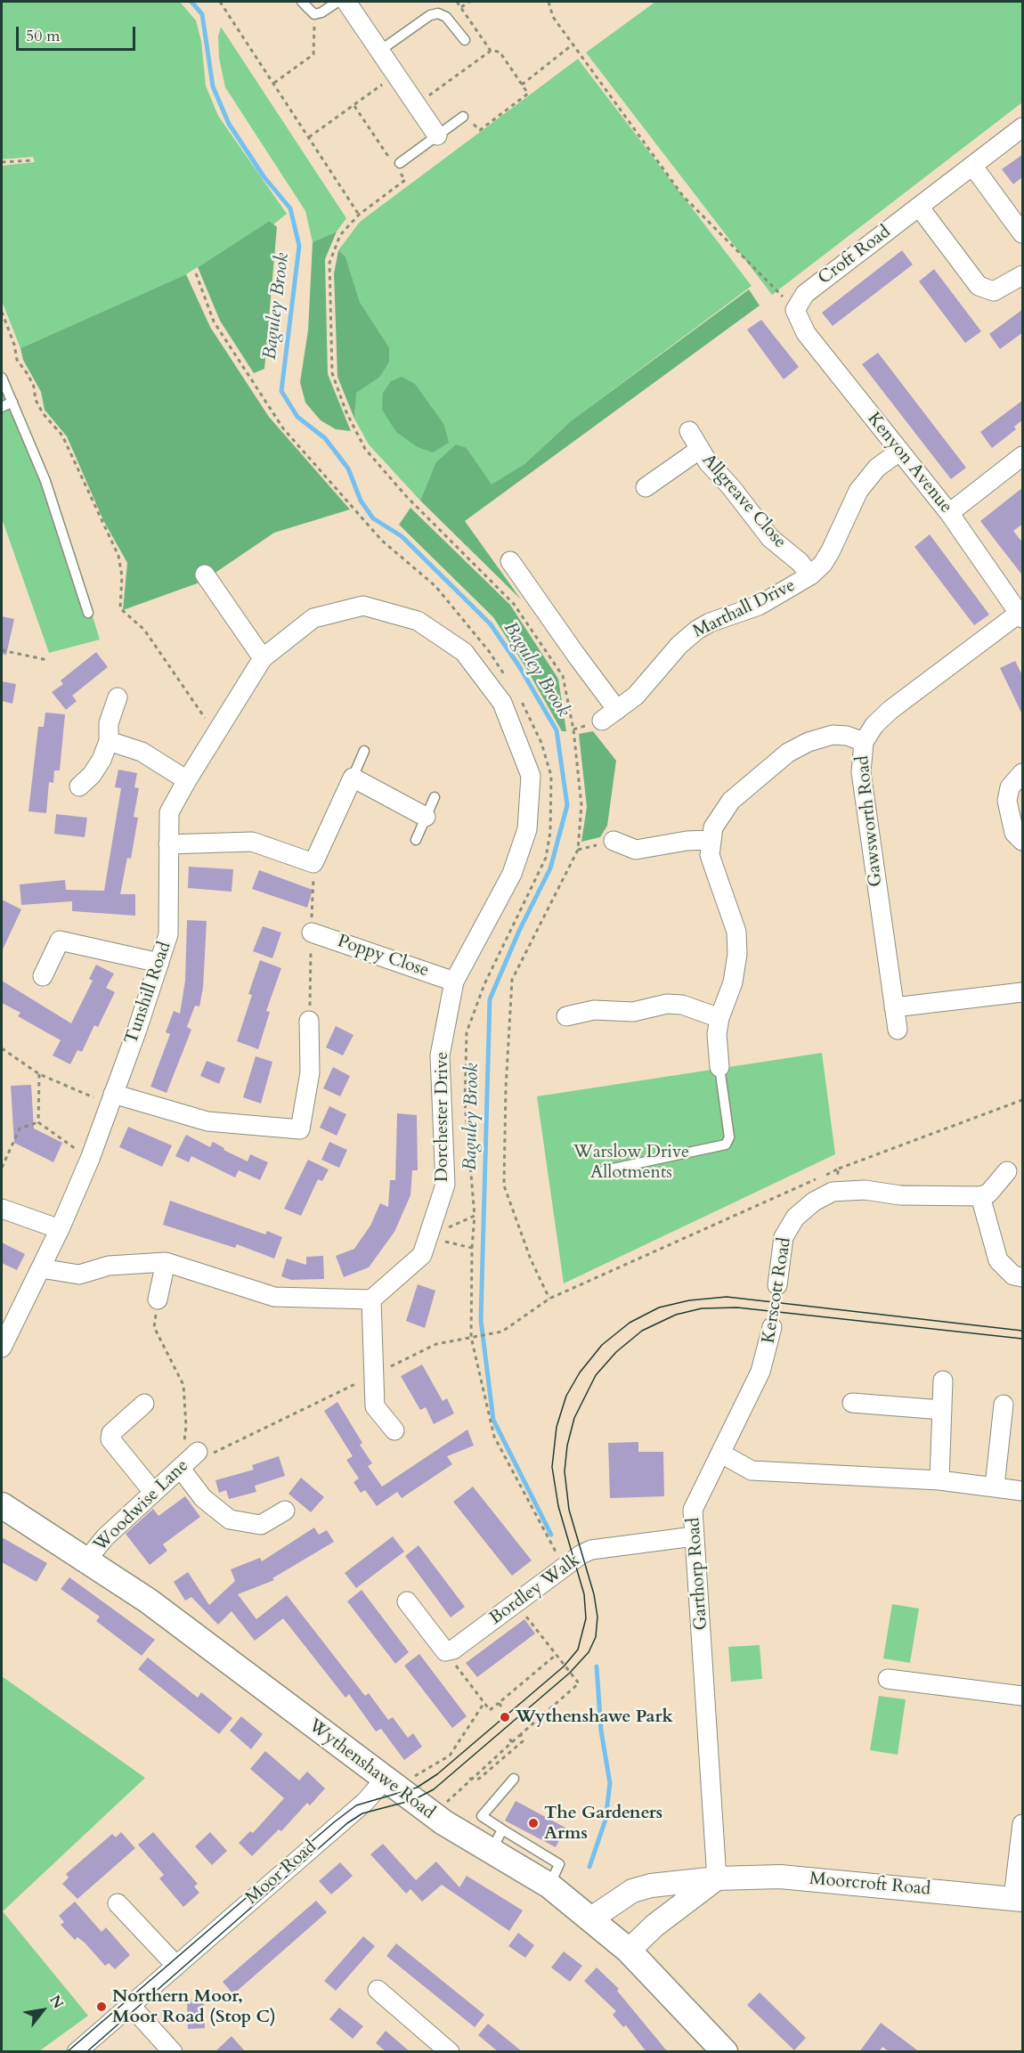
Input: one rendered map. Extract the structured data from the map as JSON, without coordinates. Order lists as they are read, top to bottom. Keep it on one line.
{"streets":{"main road":["Wythenshawe Road"],"street":["Croft Road","Kenyon Avenue","Allgreave Close","Marthall Drive","Gawsworth Road","Poppy Close","Tunshill Road","Dorchester Drive","Kerscott Road","Woodwise Lane","Garthorp Road","Bordley Walk","Moor Road","Moorcroft Road"]},"crossings":[["Croft Road","Kenyon Avenue"],["Kenyon Avenue","Marthall Drive"],["Kenyon Avenue","Gawsworth Road"],["Allgreave Close","Marthall Drive"],["Poppy Close","Dorchester Drive"],["Tunshill Road","Dorchester Drive"],["Kerscott Road","Garthorp Road"],["Woodwise Lane","Wythenshawe Road"],["Garthorp Road","Bordley Walk"],["Garthorp Road","Moorcroft Road"],["Wythenshawe Road","Moor Road"],["Wythenshawe Road","Moorcroft Road"]],"water":["Baguley Brook"],"parks":["Warslow Drive Allotments"],"places":["Wythenshawe Park","The Gardeners Arms","Northern Moor, Moor Road (Stop C)"],"scale_bar":"50 m","north":"top right"}
